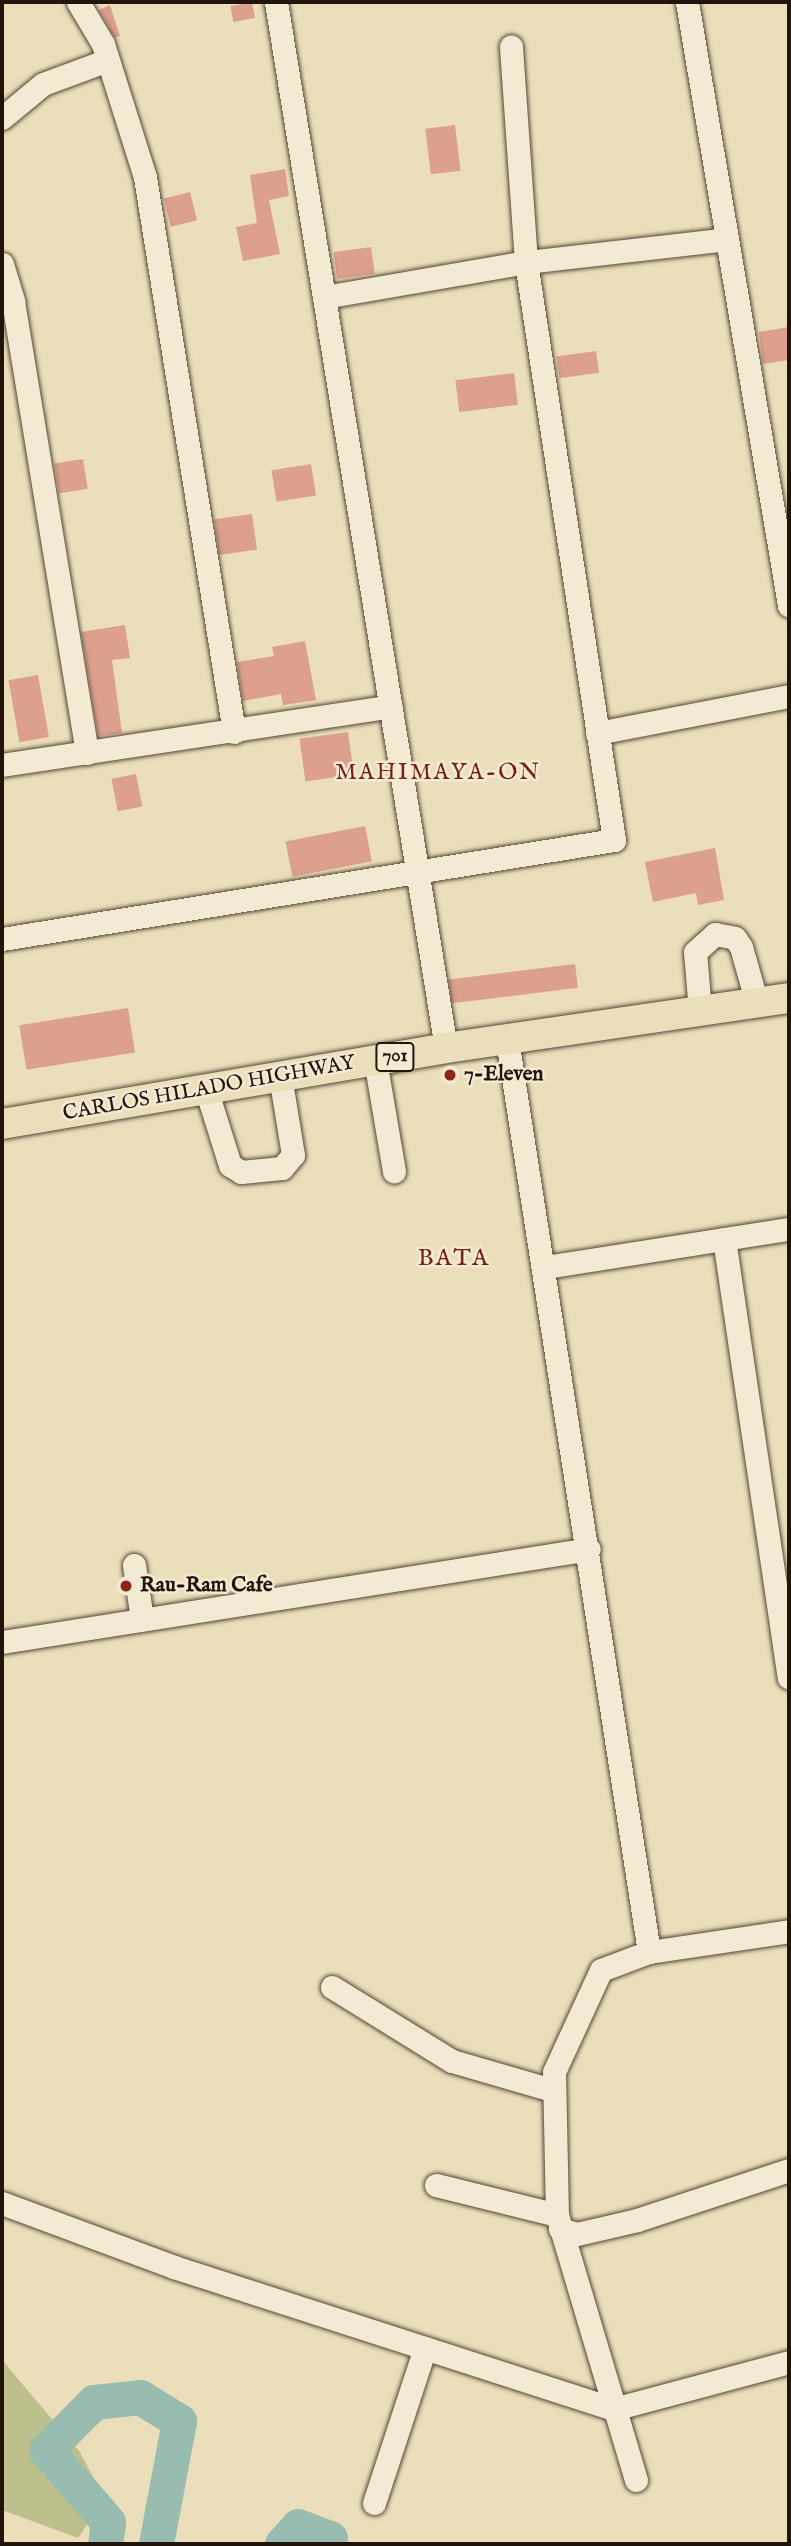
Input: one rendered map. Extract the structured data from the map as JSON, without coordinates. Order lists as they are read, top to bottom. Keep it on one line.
{"streets":{"main road":["701","CARLOS HILADO HIGHWAY"]},"districts":["MAHIMAYA-ON","BATA"],"places":["7-Eleven","Rau-Ram Cafe"]}
